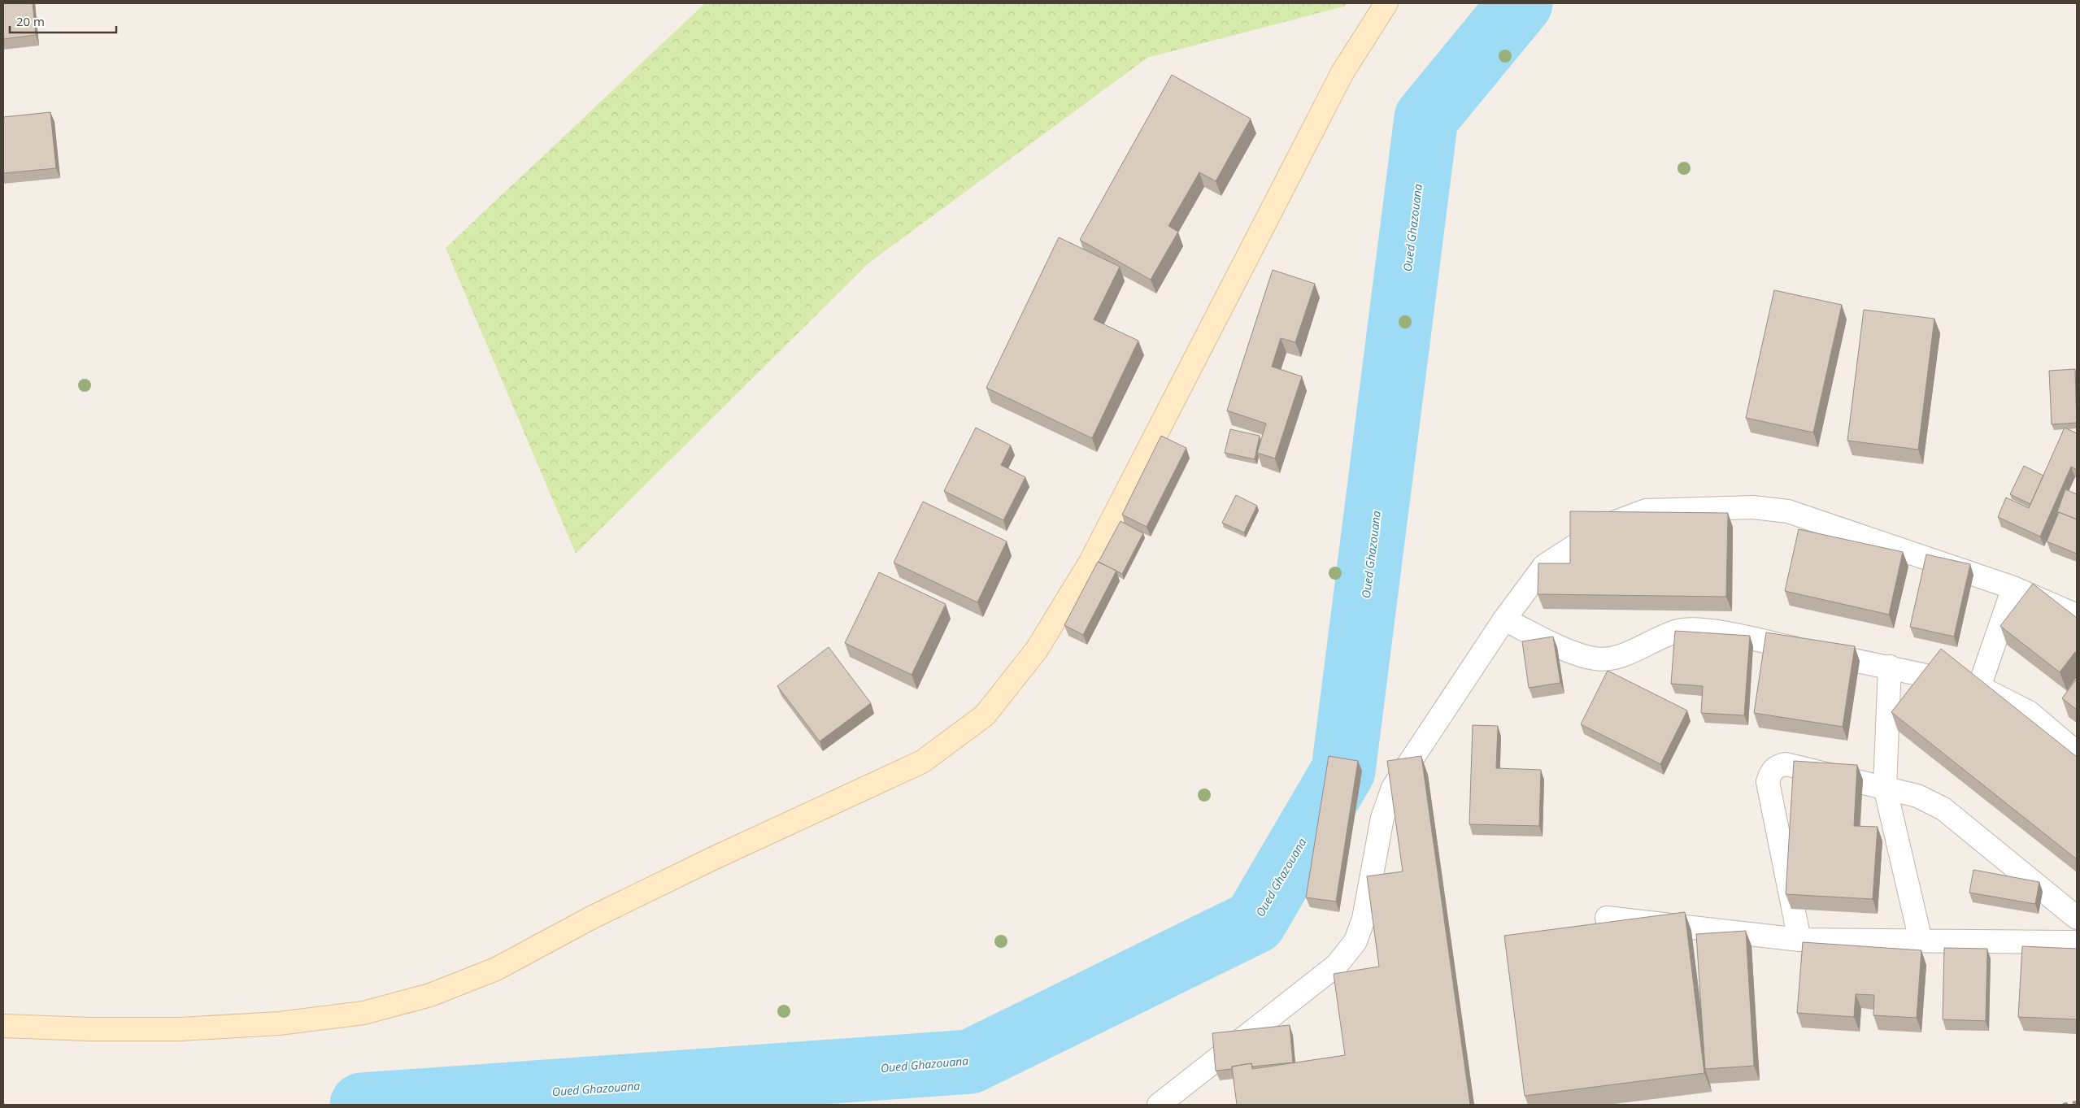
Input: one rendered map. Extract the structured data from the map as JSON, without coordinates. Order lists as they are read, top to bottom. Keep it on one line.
{"water":["Oued Ghazouana"],"scale_bar":"20 m"}
